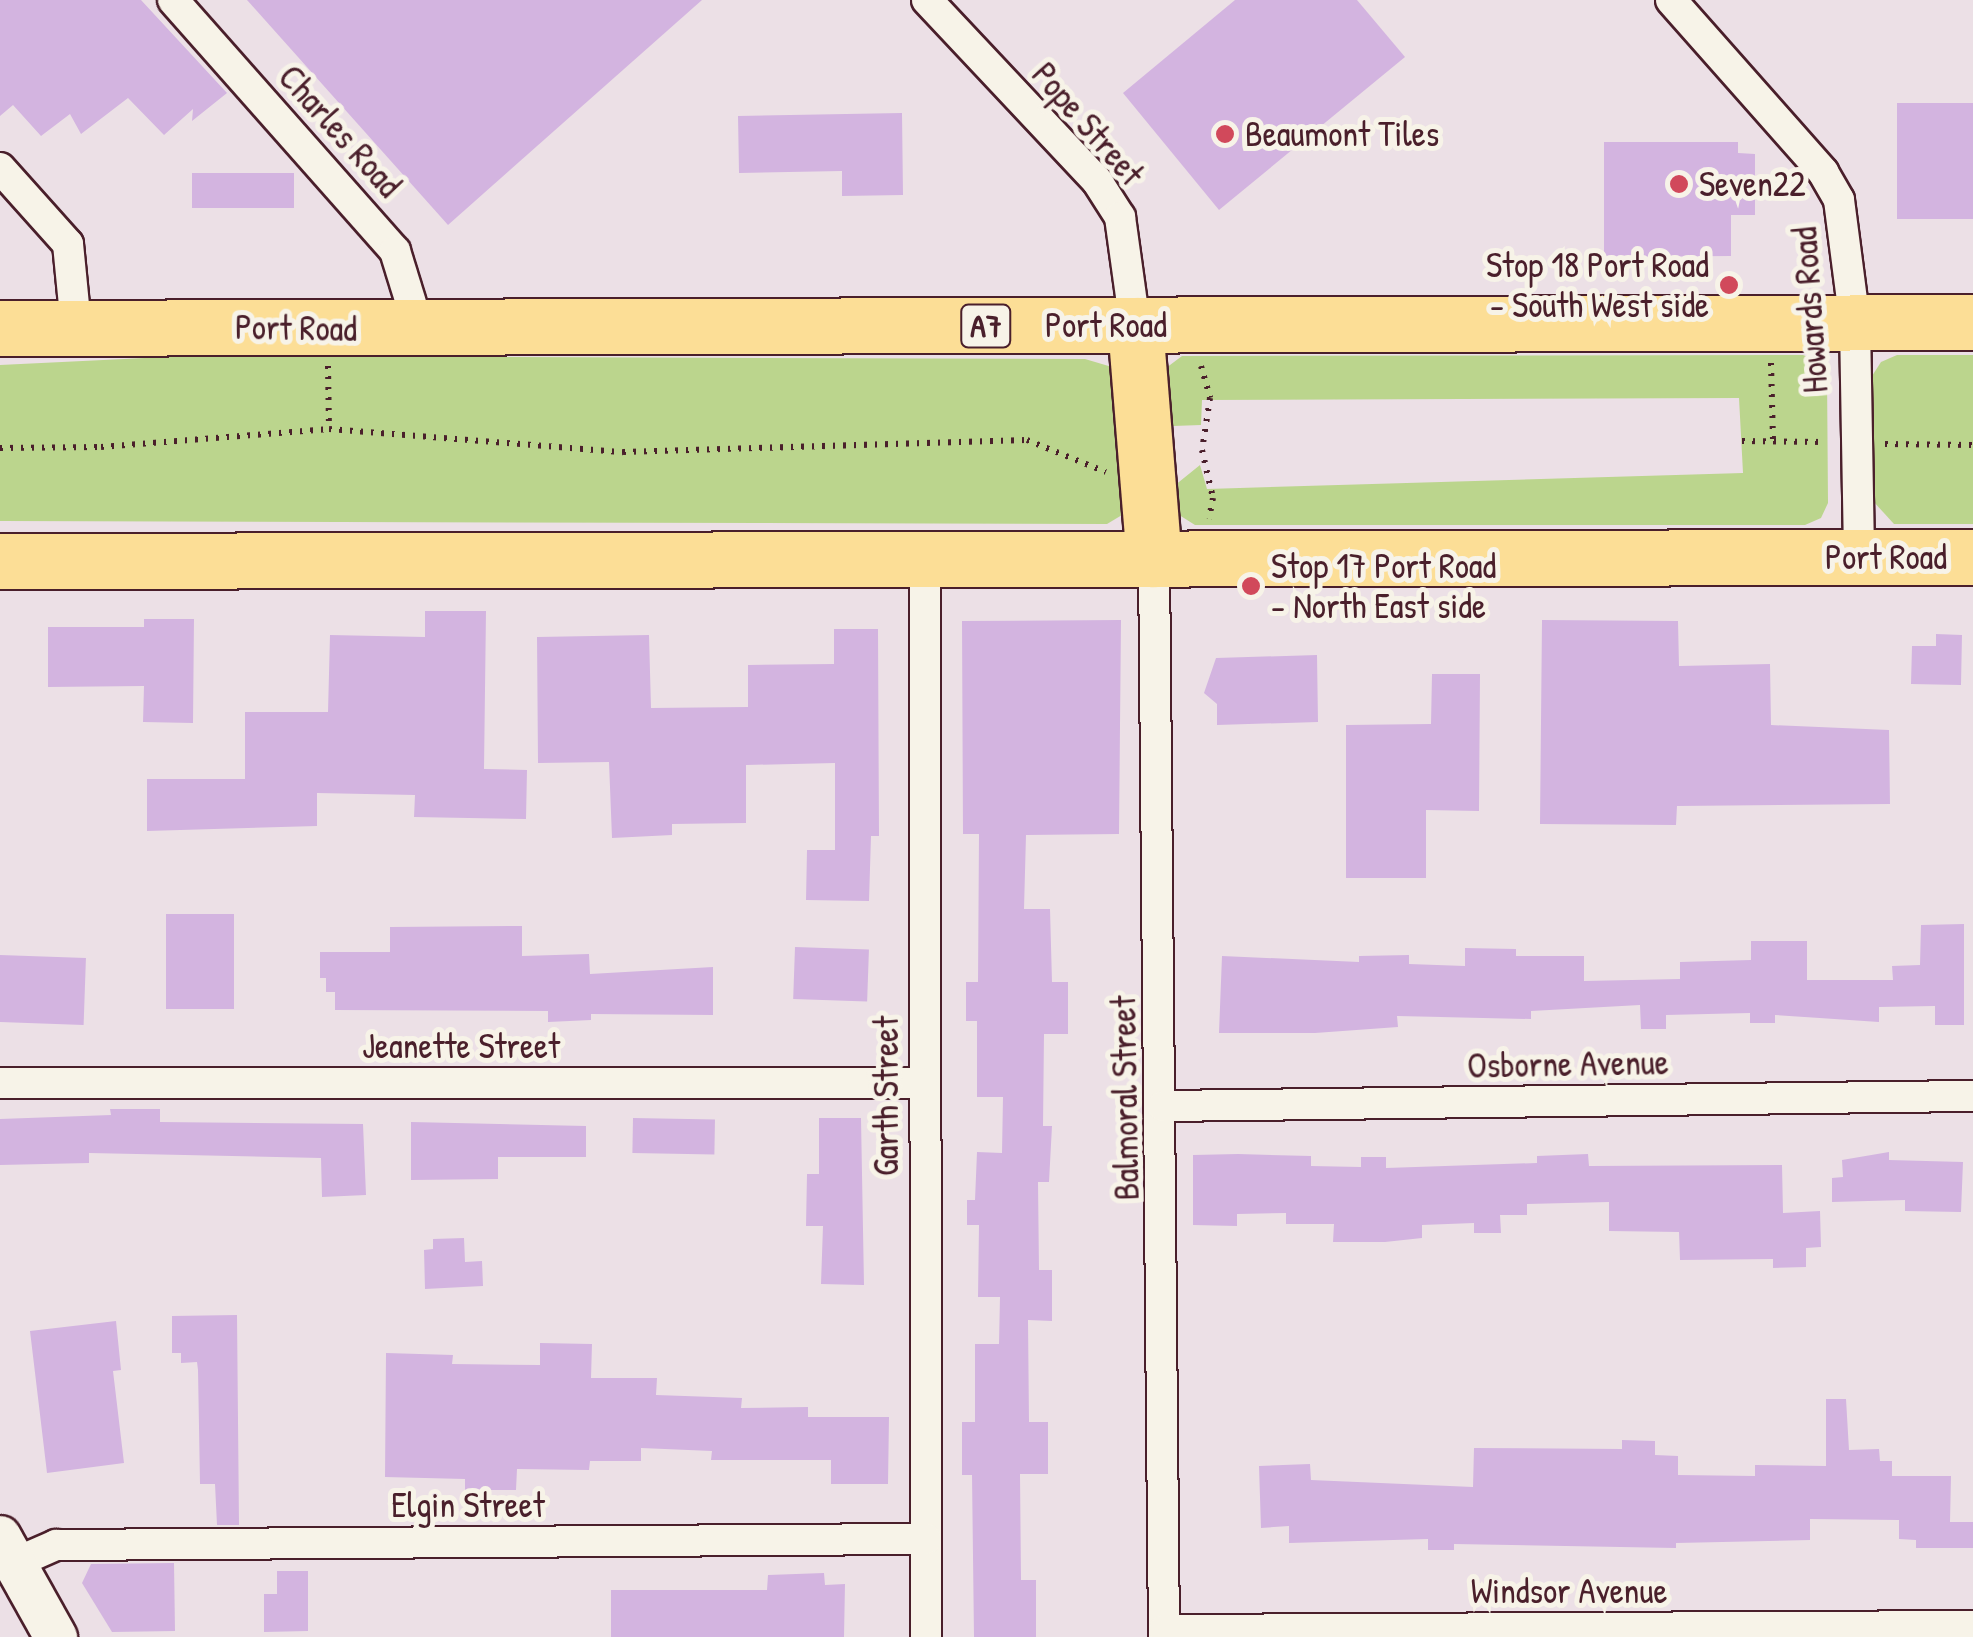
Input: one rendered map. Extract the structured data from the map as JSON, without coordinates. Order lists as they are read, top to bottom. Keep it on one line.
{"streets":{"highway":["Port Road","A7"],"street":["Pope Street","Charles Road","Howards Road","Jeanette Street","Osborne Avenue","Garth Street","Balmoral Street","Elgin Street","Windsor Avenue"]},"crossings":[["Pope Street","Port Road"],["Charles Road","Port Road"],["Howards Road","Port Road"],["Port Road","Garth Street"],["Port Road","Balmoral Street"],["Jeanette Street","Garth Street"],["Osborne Avenue","Balmoral Street"],["Garth Street","Elgin Street"],["Balmoral Street","Windsor Avenue"]],"places":["Beaumont Tiles","Seven22","Stop 18 Port Road - South West side","Stop 17 Port Road - North East side"]}
